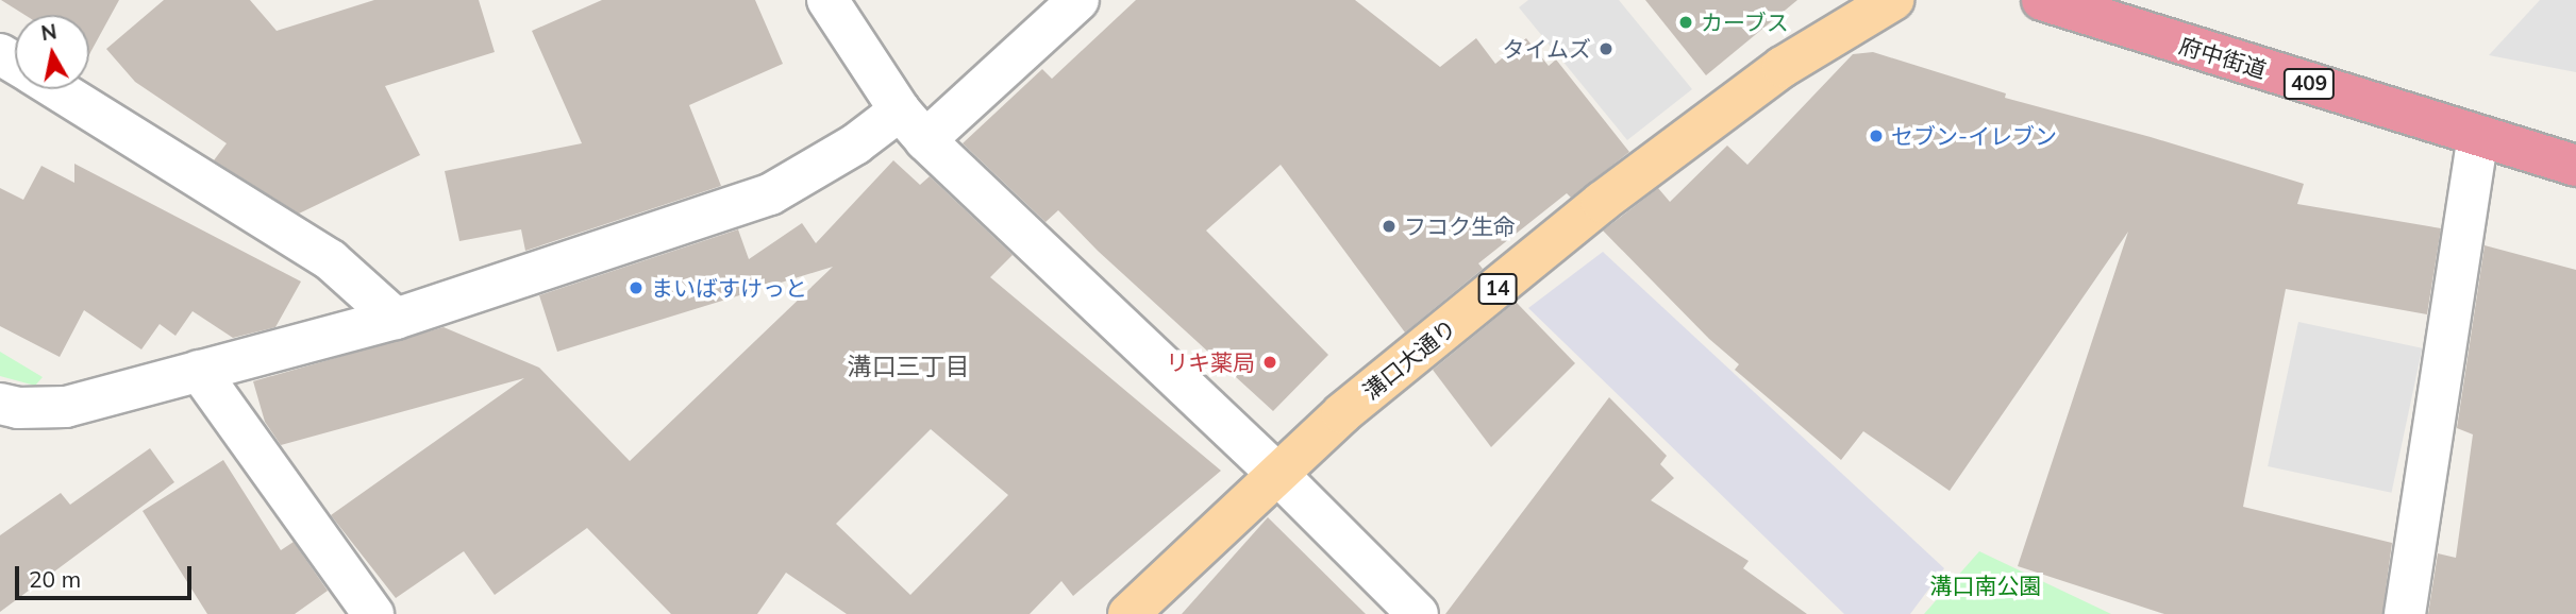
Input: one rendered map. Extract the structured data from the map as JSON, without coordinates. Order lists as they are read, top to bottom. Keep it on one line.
{"streets":{"highway":["府中街道","409"],"main road":["14","溝口大通り"]},"districts":["溝口三丁目"],"parks":["溝口南公園"],"places":["カーブス","タイムズ","セブン-イレブン","フコク生命","まいばすけっと","リキ薬局"],"scale_bar":"20 m","north":"top"}
